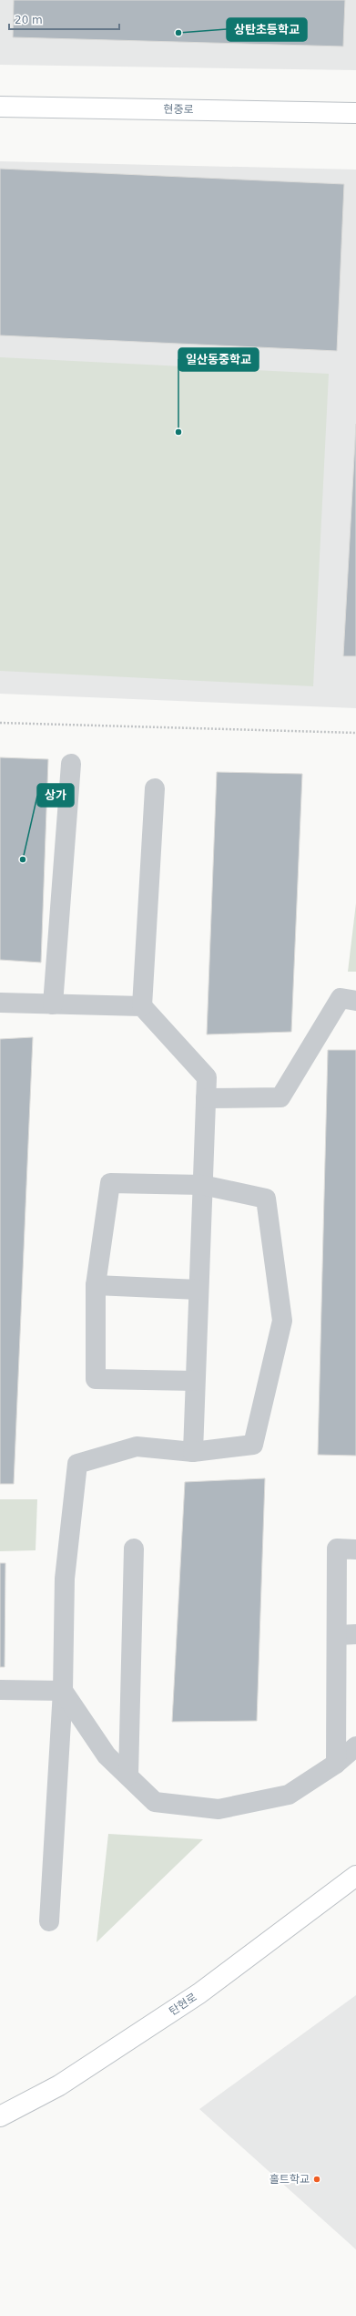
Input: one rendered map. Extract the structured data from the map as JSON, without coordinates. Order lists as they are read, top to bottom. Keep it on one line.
{"streets":{"main road":["현중로","탄현로"]},"places":["상탄초등학교","일산동중학교","상가","홀트학교"],"scale_bar":"20 m"}
